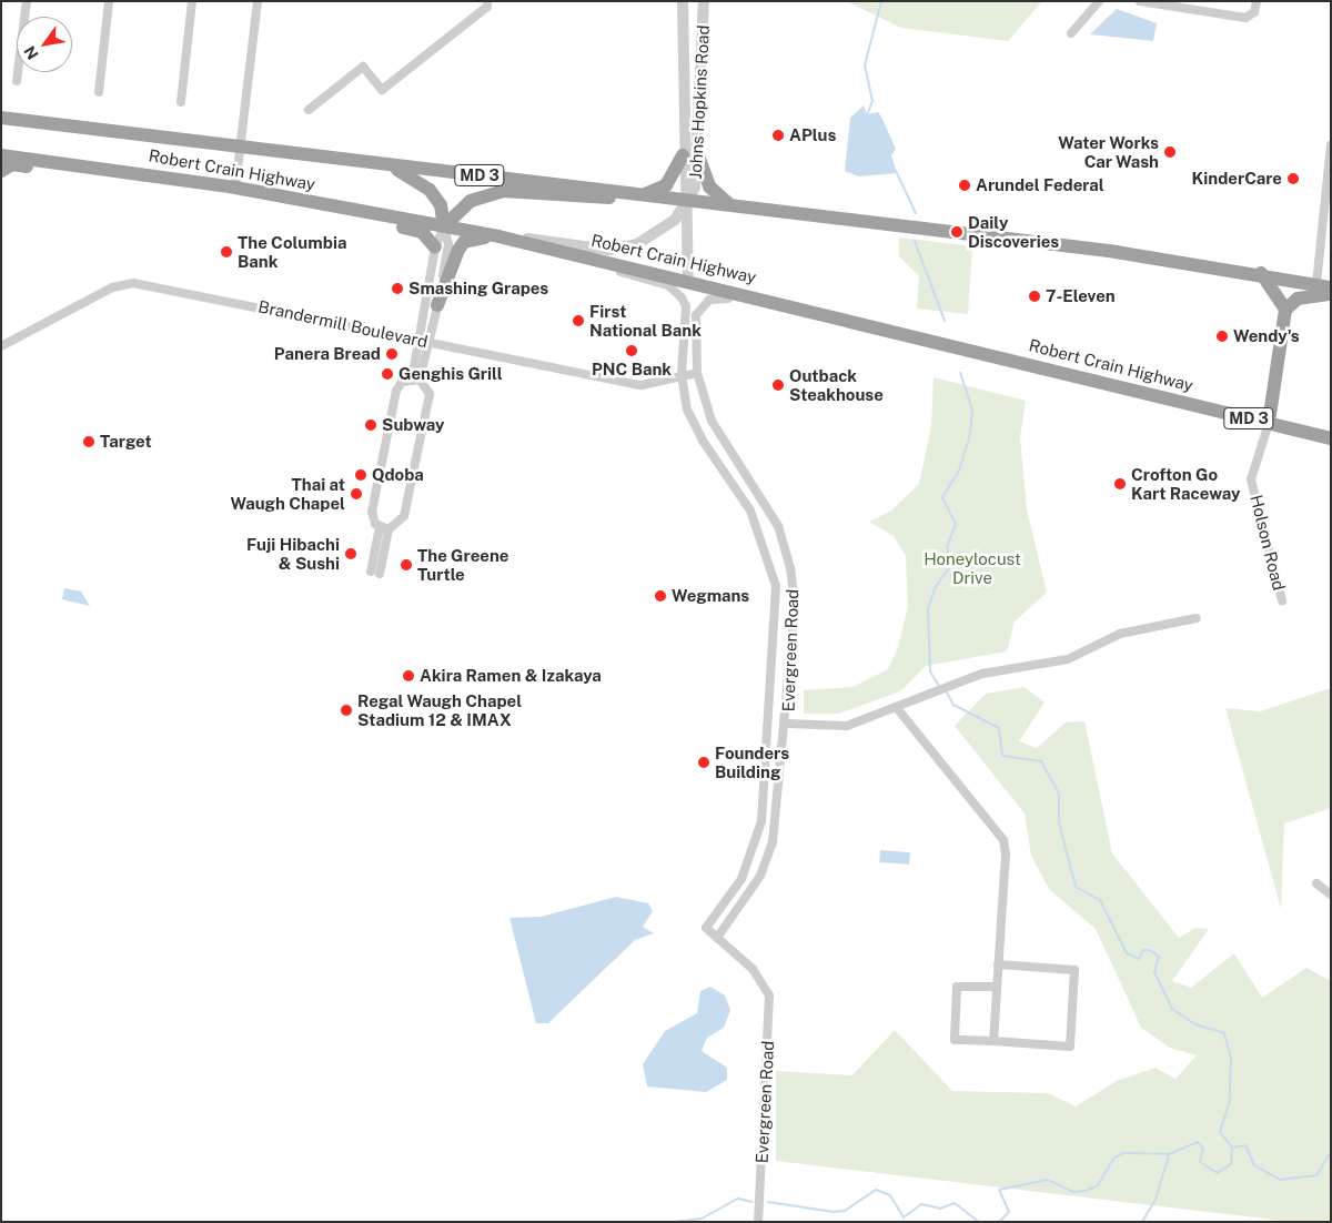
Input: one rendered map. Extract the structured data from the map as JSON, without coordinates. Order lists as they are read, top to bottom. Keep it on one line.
{"streets":{"highway":["Robert Crain Highway","MD 3"],"street":["Johns Hopkins Road","Brandermill Boulevard","Holson Road","Evergreen Road"]},"crossings":[["Johns Hopkins Road","Robert Crain Highway"],["Johns Hopkins Road","Evergreen Road"],["Robert Crain Highway","Holson Road"],["Robert Crain Highway","Evergreen Road"],["Brandermill Boulevard","Evergreen Road"]],"parks":["Honeylocust Drive"],"places":["APlus","Water Works Car Wash","KinderCare","Arundel Federal","Daily Discoveries","The Columbia Bank","Smashing Grapes","7-Eleven","First National Bank","Wendy's","PNC Bank","Panera Bread","Genghis Grill","Outback Steakhouse","Subway","Target","Qdoba","Crofton Go Kart Raceway","Thai at Waugh Chapel","Fuji Hibachi & Sushi","The Greene Turtle","Wegmans","Akira Ramen & Izakaya","Regal Waugh Chapel Stadium 12 & IMAX","Founders Building"],"north":"bottom left"}
